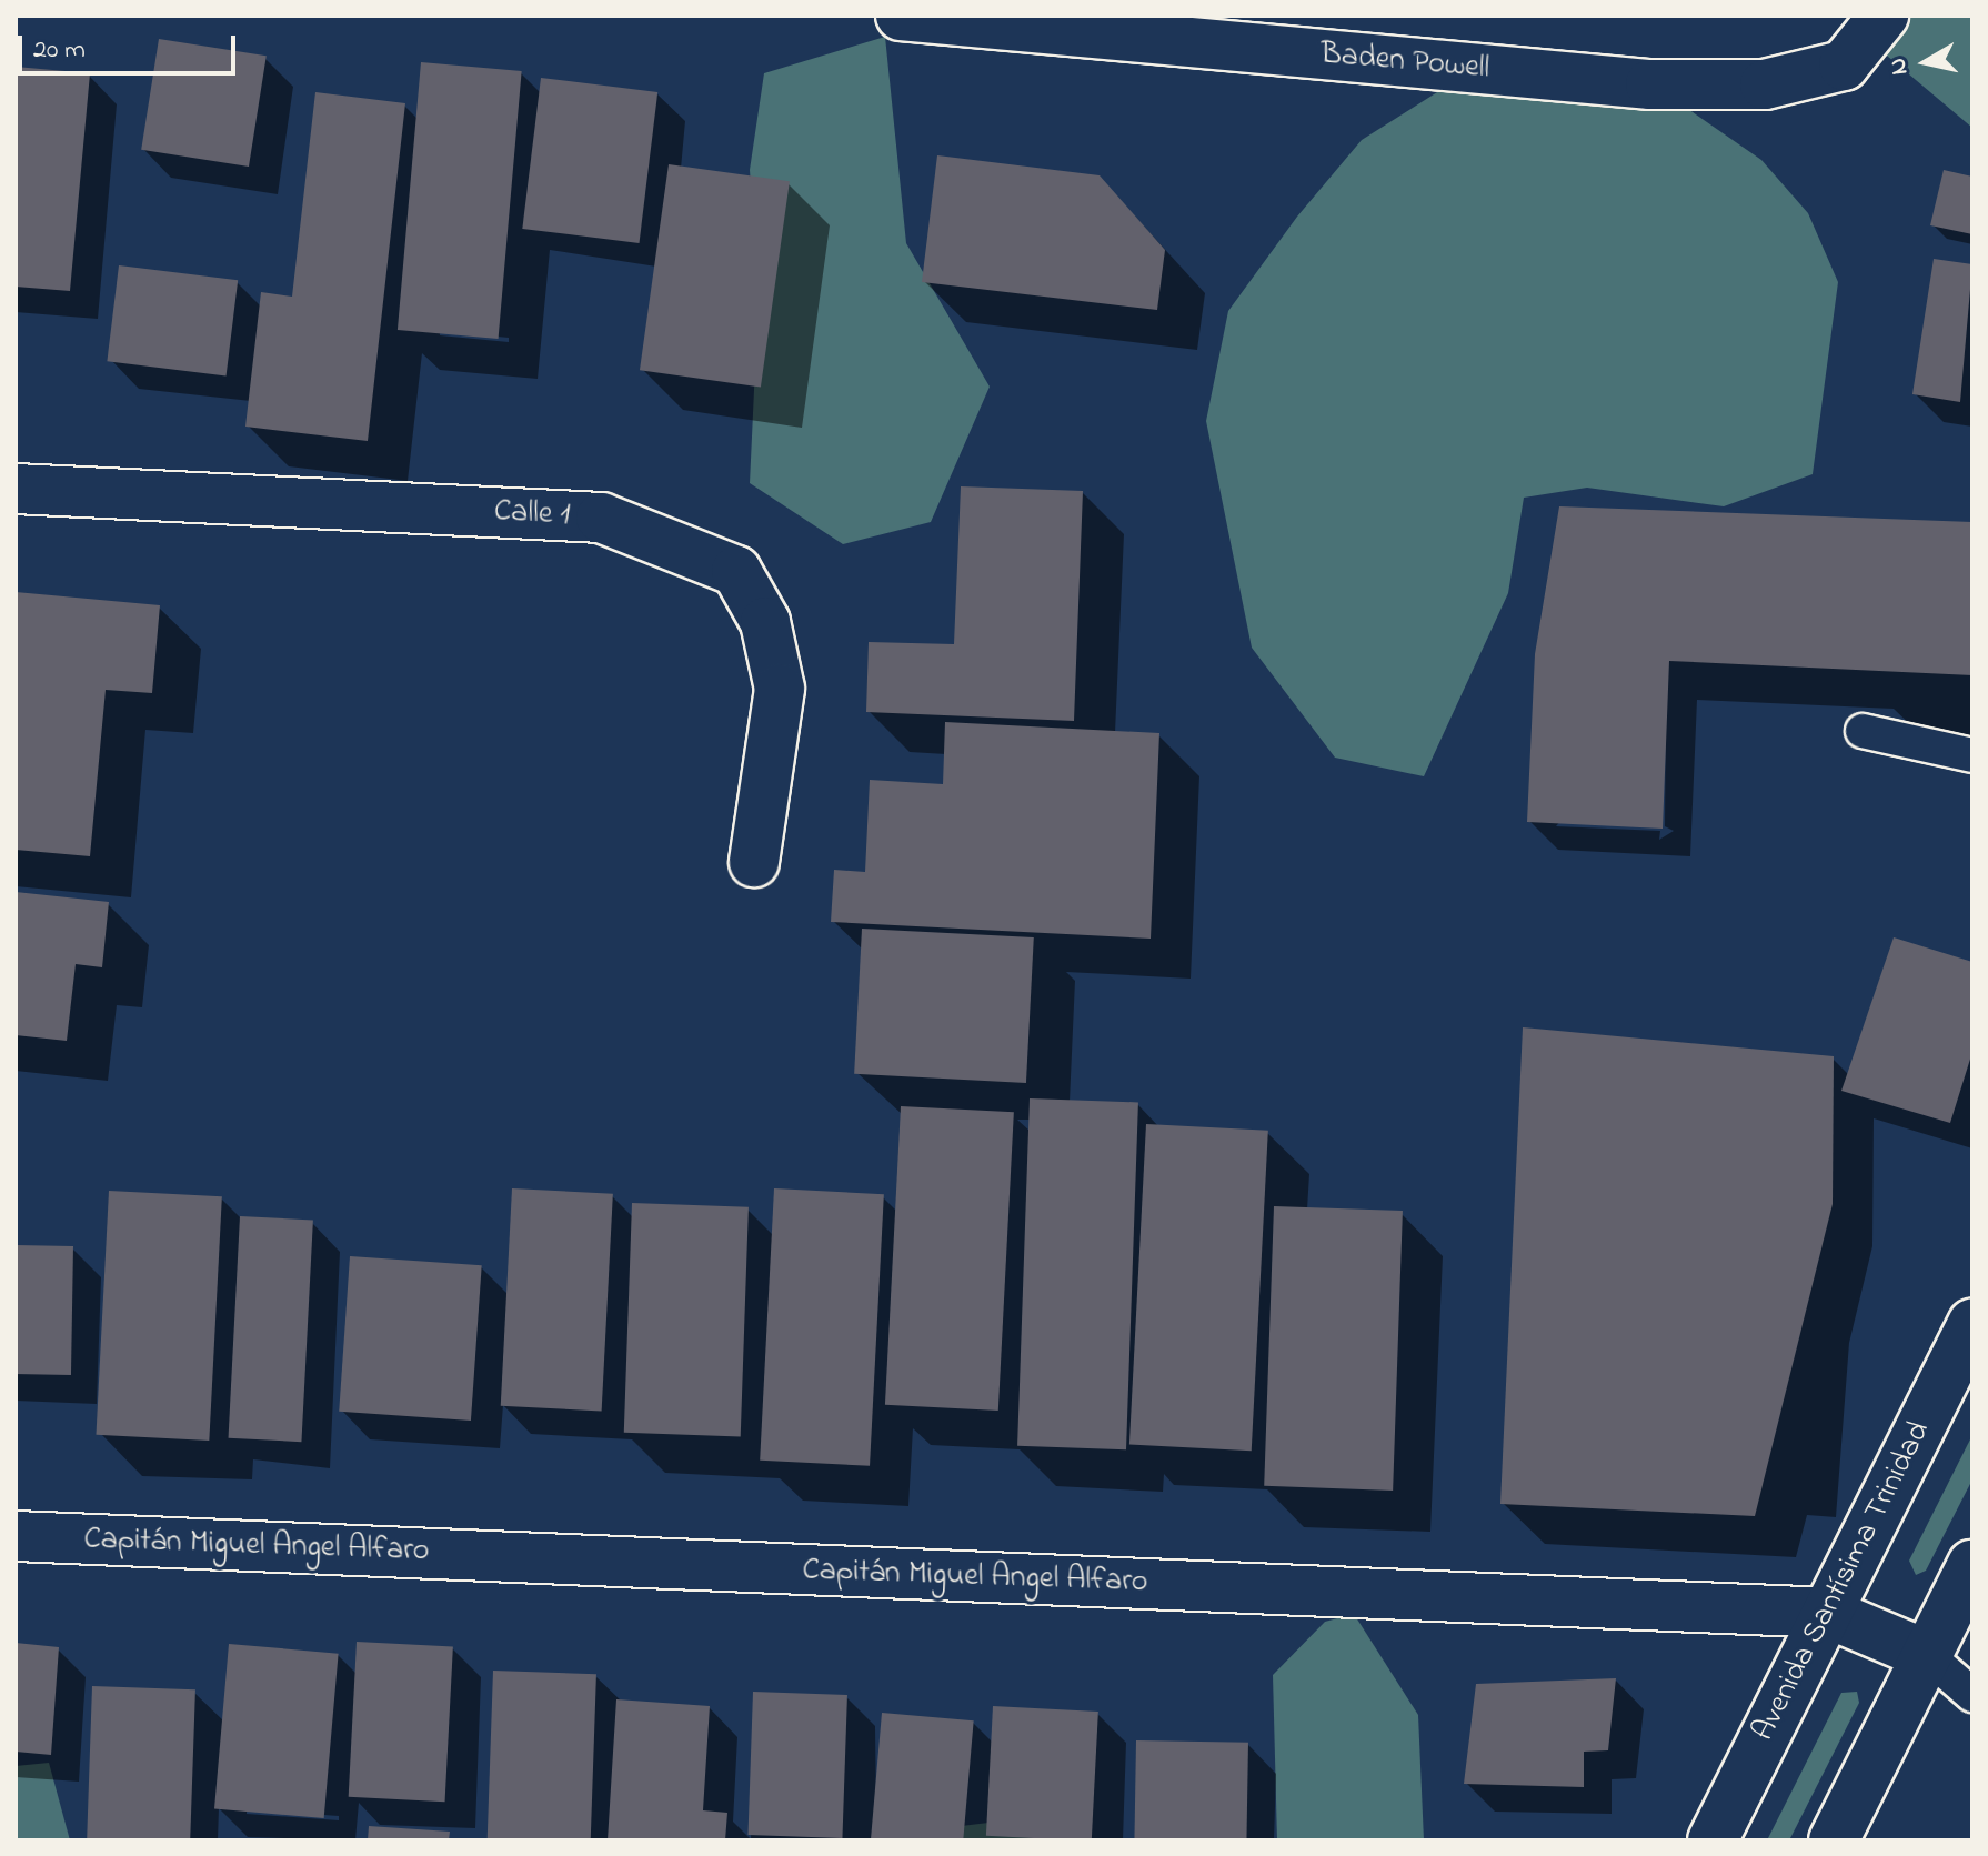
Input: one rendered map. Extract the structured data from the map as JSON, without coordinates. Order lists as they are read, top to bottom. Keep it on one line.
{"streets":{"street":["Baden Powell","Calle 1","Capitán Miguel Angel Alfaro","Avenida Santísima Trinidad"]},"crossings":[["Capitán Miguel Angel Alfaro","Avenida Santísima Trinidad"]],"scale_bar":"20 m","north":"left"}
